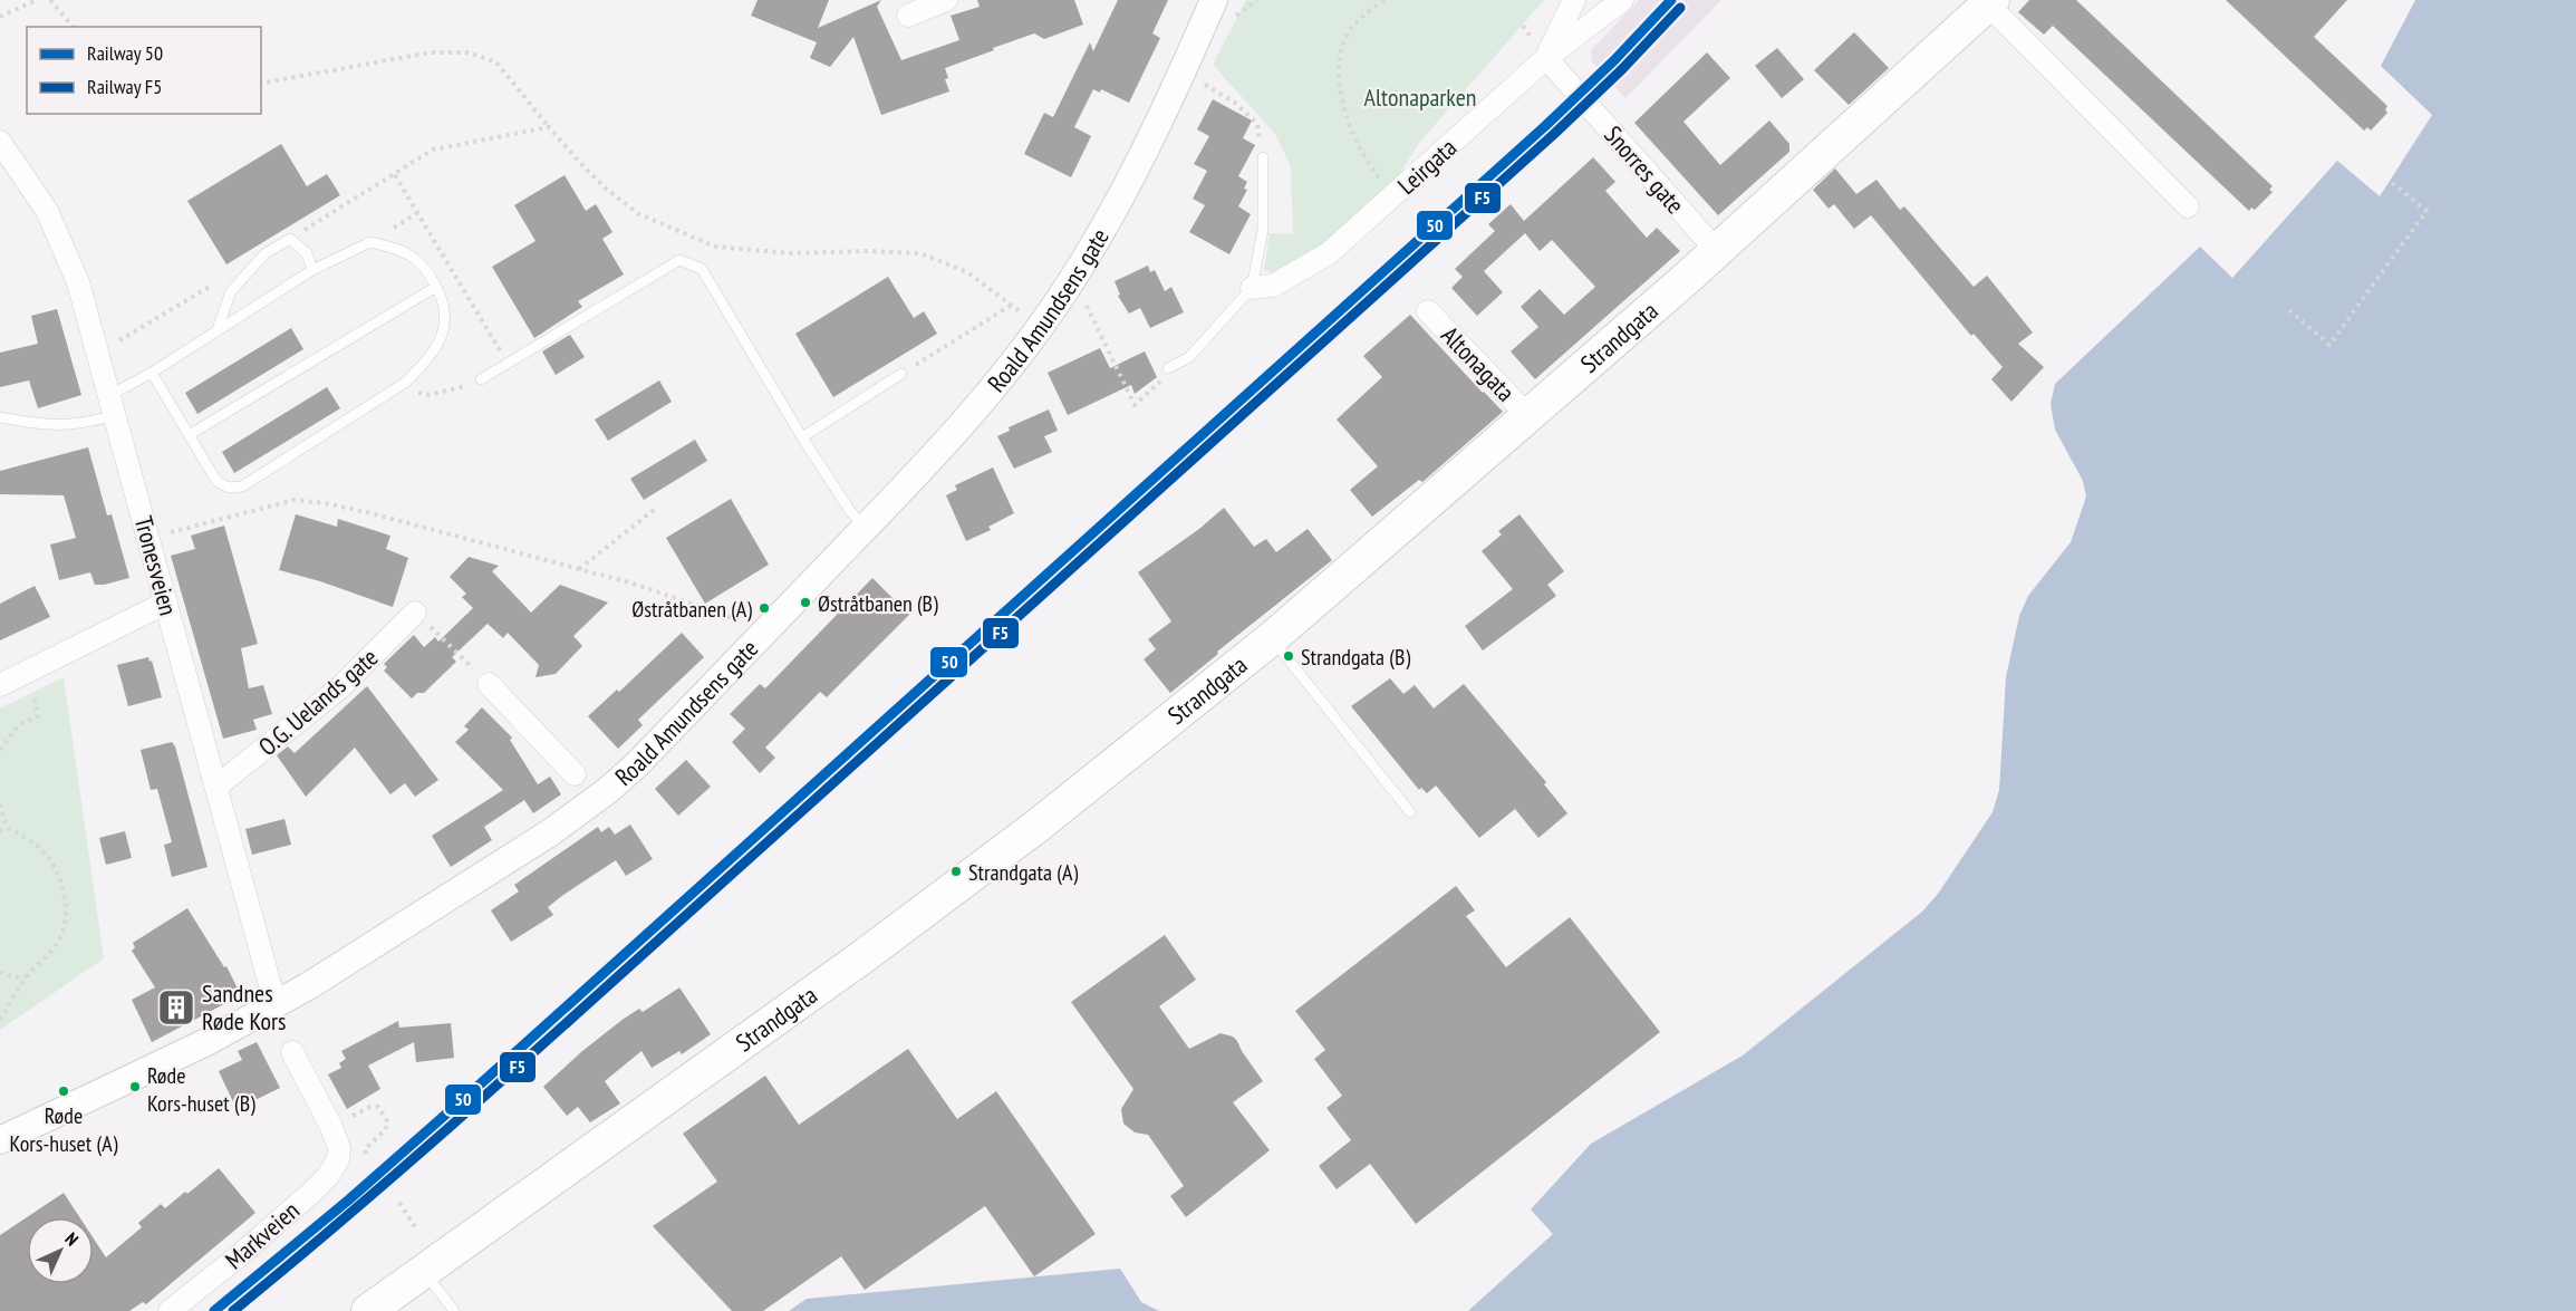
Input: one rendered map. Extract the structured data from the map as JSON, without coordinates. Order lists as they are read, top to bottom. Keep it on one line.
{"streets":{"main road":["Strandgata"],"street":["Leirgata","Snorres gate","Roald Amundsens gate","Altonagata","Tronesveien","O.G. Uelands gate","Markveien"]},"crossings":[["Leirgata","Snorres gate"],["Snorres gate","Strandgata"],["Roald Amundsens gate","Tronesveien"],["Strandgata","Altonagata"],["Tronesveien","O.G. Uelands gate"]],"parks":["Altonaparken"],"places":{"other":["Østråtbanen (B)","Østråtbanen (A)","Strandgata (B)","Strandgata (A)","Røde Kors-huset (B)","Røde Kors-huset (A)"],"building":["Sandnes Røde Kors"]},"lines":["rail line 50","rail line F5"],"legend":["Railway 50","Railway F5"],"north":"top right"}
